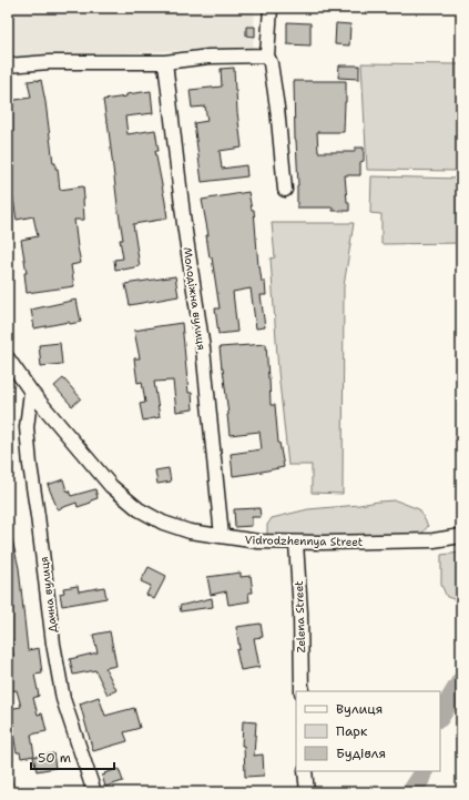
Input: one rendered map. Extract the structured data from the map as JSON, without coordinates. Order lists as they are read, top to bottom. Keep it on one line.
{"streets":{"street":["Молодіжна вулиця","Vidrodzhennya Street","Дачна вулиця","Zelena Street"]},"crossings":[["Молодіжна вулиця","Vidrodzhennya Street"],["Vidrodzhennya Street","Дачна вулиця"],["Vidrodzhennya Street","Zelena Street"]],"legend":["Вулиця","Парк","Будівля"],"scale_bar":"50 m"}
